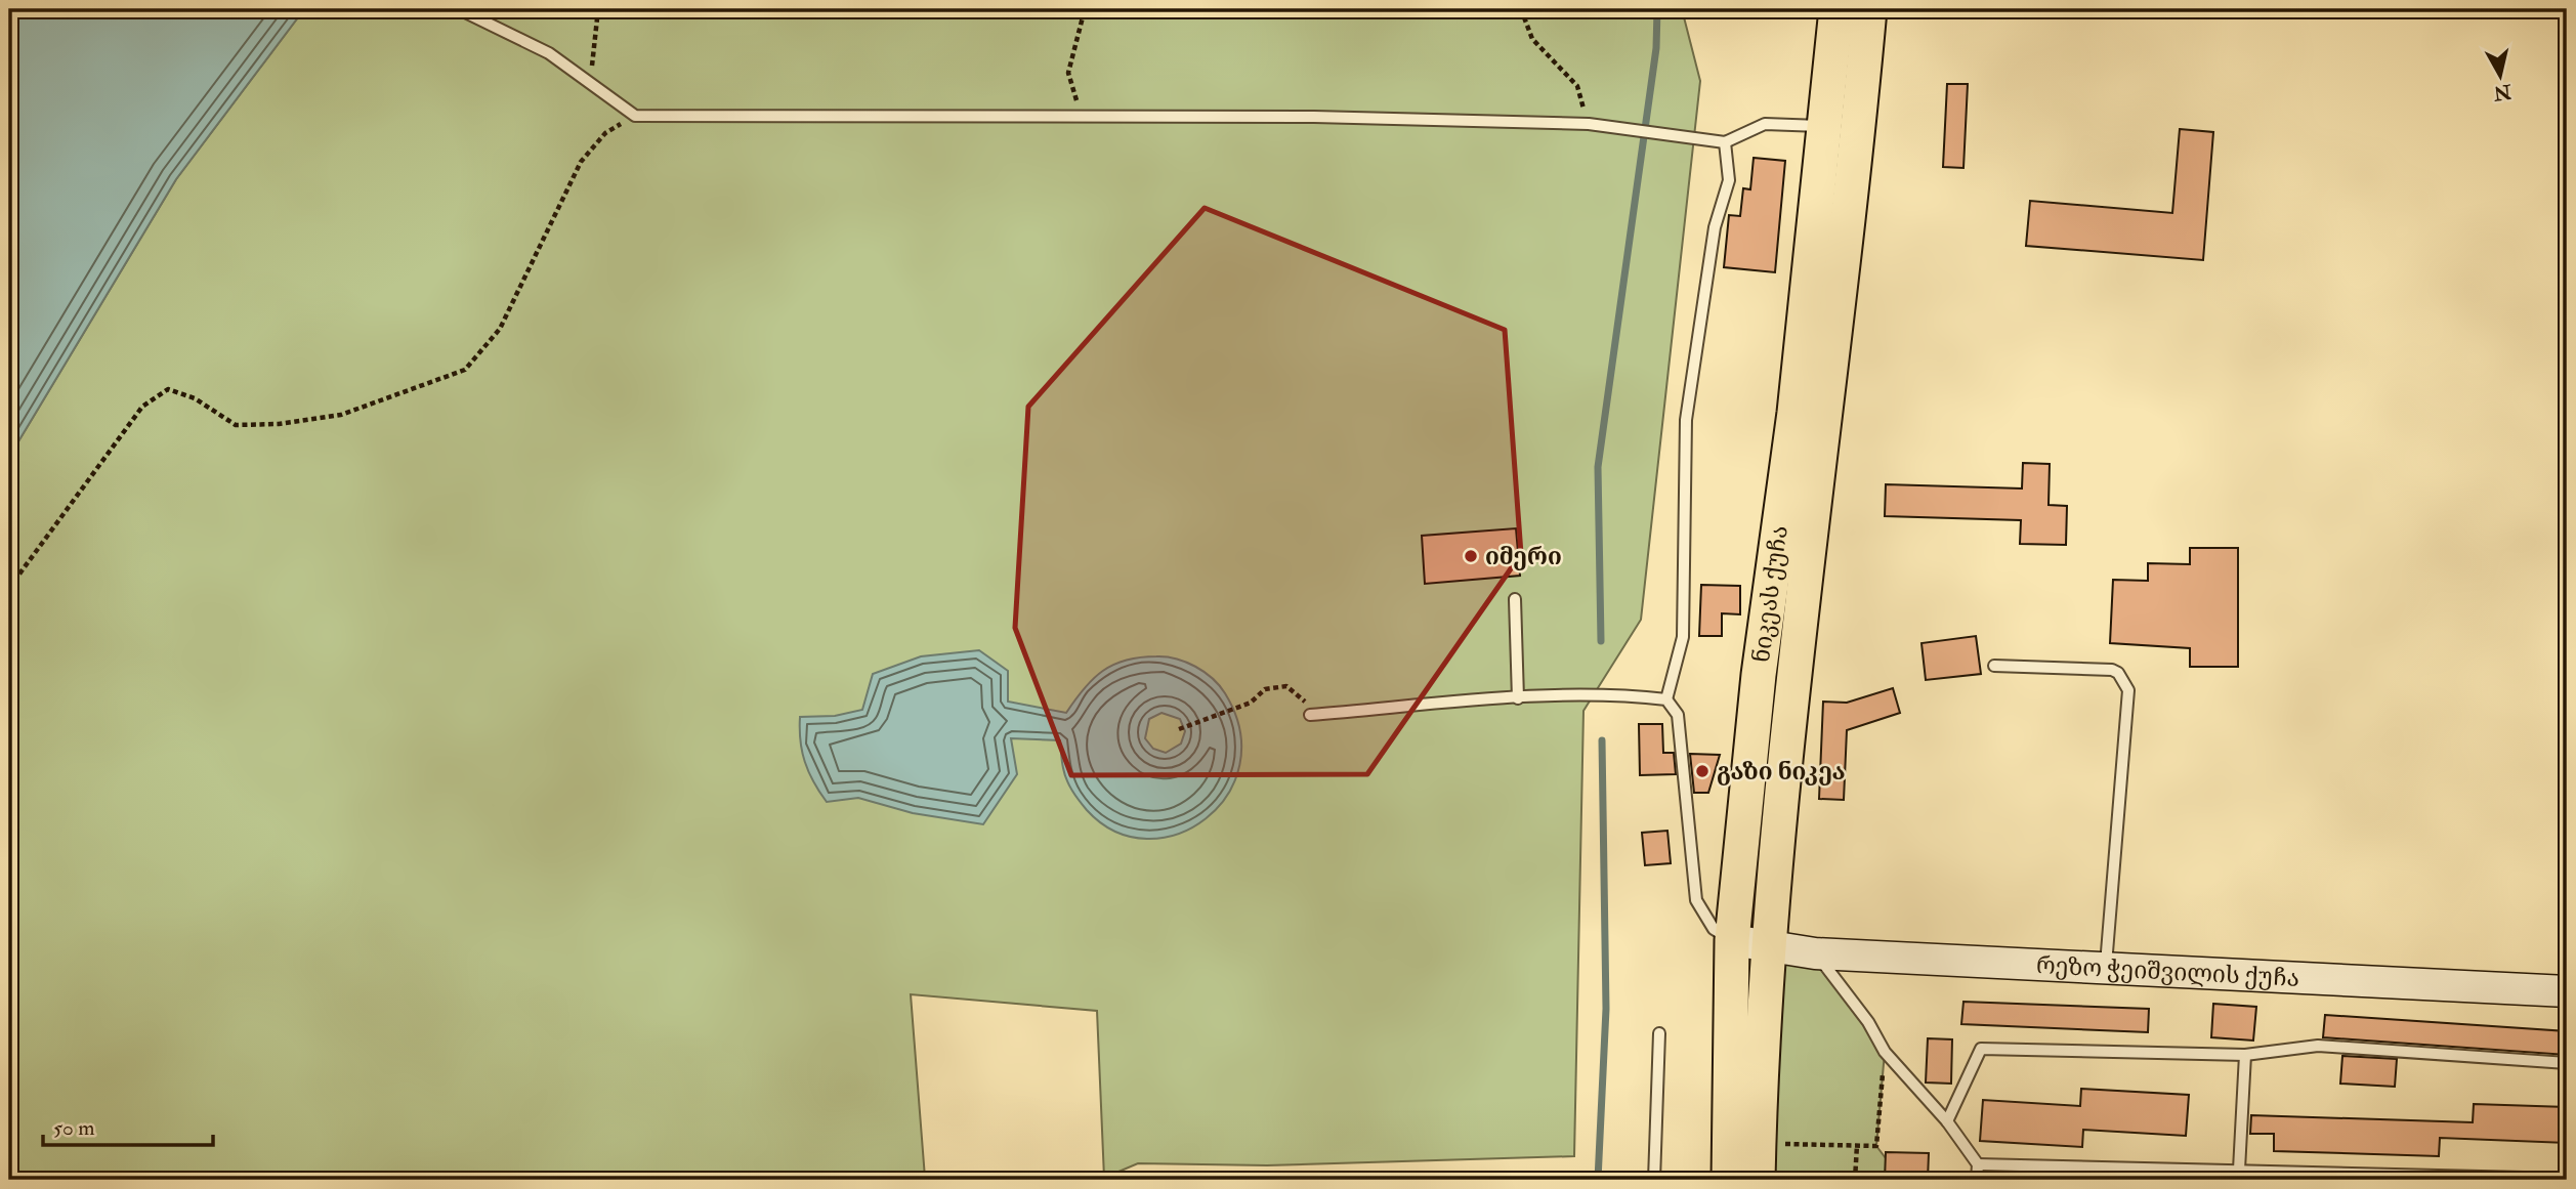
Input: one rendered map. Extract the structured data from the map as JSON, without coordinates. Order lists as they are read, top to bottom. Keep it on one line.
{"streets":{"main road":["ნიკეას ქუჩა","რეზო ჭეიშვილის ქუჩა"]},"crossings":[["ნიკეას ქუჩა","რეზო ჭეიშვილის ქუჩა"]],"places":["იმერი","გაზი ნიკეა"],"scale_bar":"50 m","north":"bottom"}
